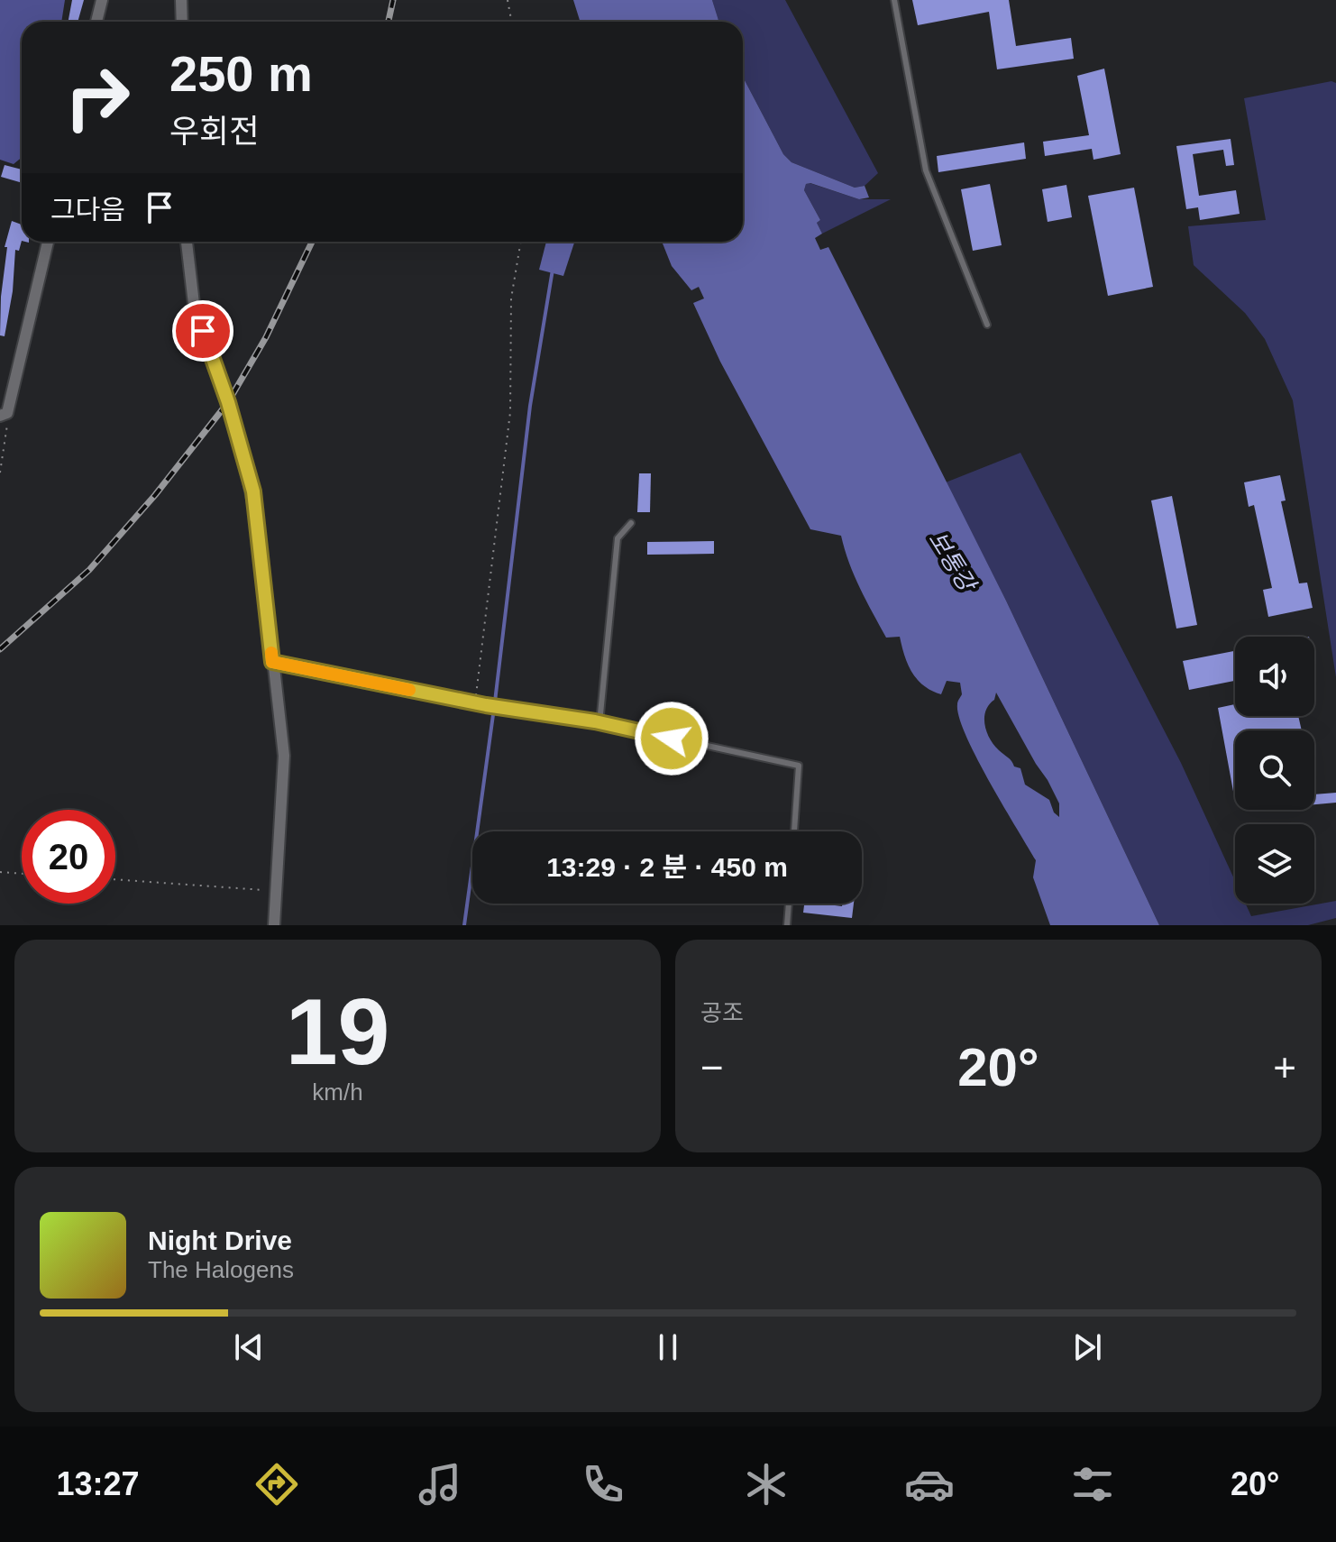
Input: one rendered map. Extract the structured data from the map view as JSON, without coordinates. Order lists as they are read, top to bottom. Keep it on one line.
{"water":["보통강"],"page":{"turn":["250 m","우회전"],"then":"그다음","limit":"20","trip":"13:29 · 2 분 · 450 m","tile":[["19","km/h"],"공조"],"heat":["−","20°","+"],"song":["Night Drive","The Halogens"],"tabs":["13:27","20°"]}}
